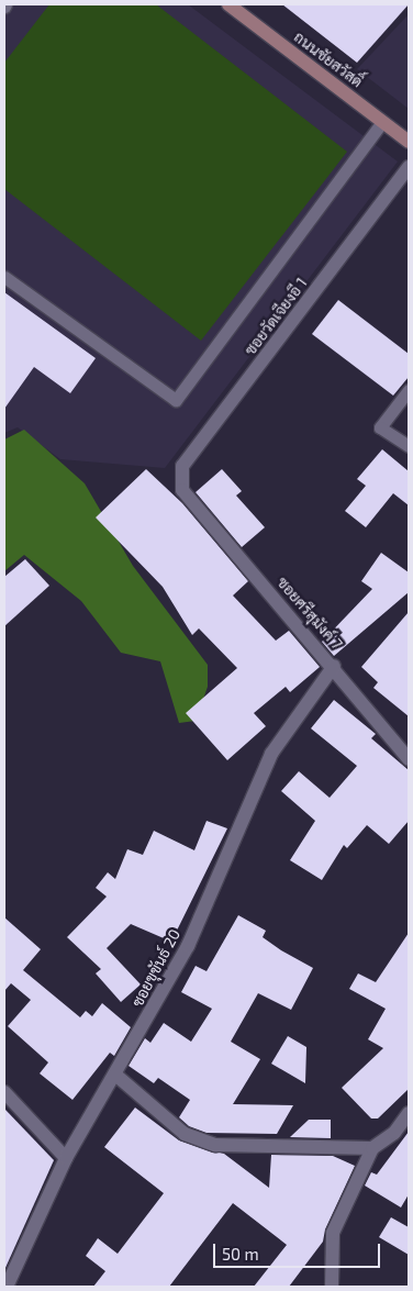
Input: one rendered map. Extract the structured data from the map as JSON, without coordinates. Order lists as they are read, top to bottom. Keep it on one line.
{"streets":{"street":["ถนนชัยสวัสดิ์","ซอยวัดเจียงอี 1","ซอยศรีสุมังค์ 7","ซอยขุขันธ์ 20"]},"crossings":[["ซอยวัดเจียงอี 1","ซอยศรีสุมังค์ 7"],["ซอยศรีสุมังค์ 7","ซอยขุขันธ์ 20"]],"scale_bar":"50 m"}
